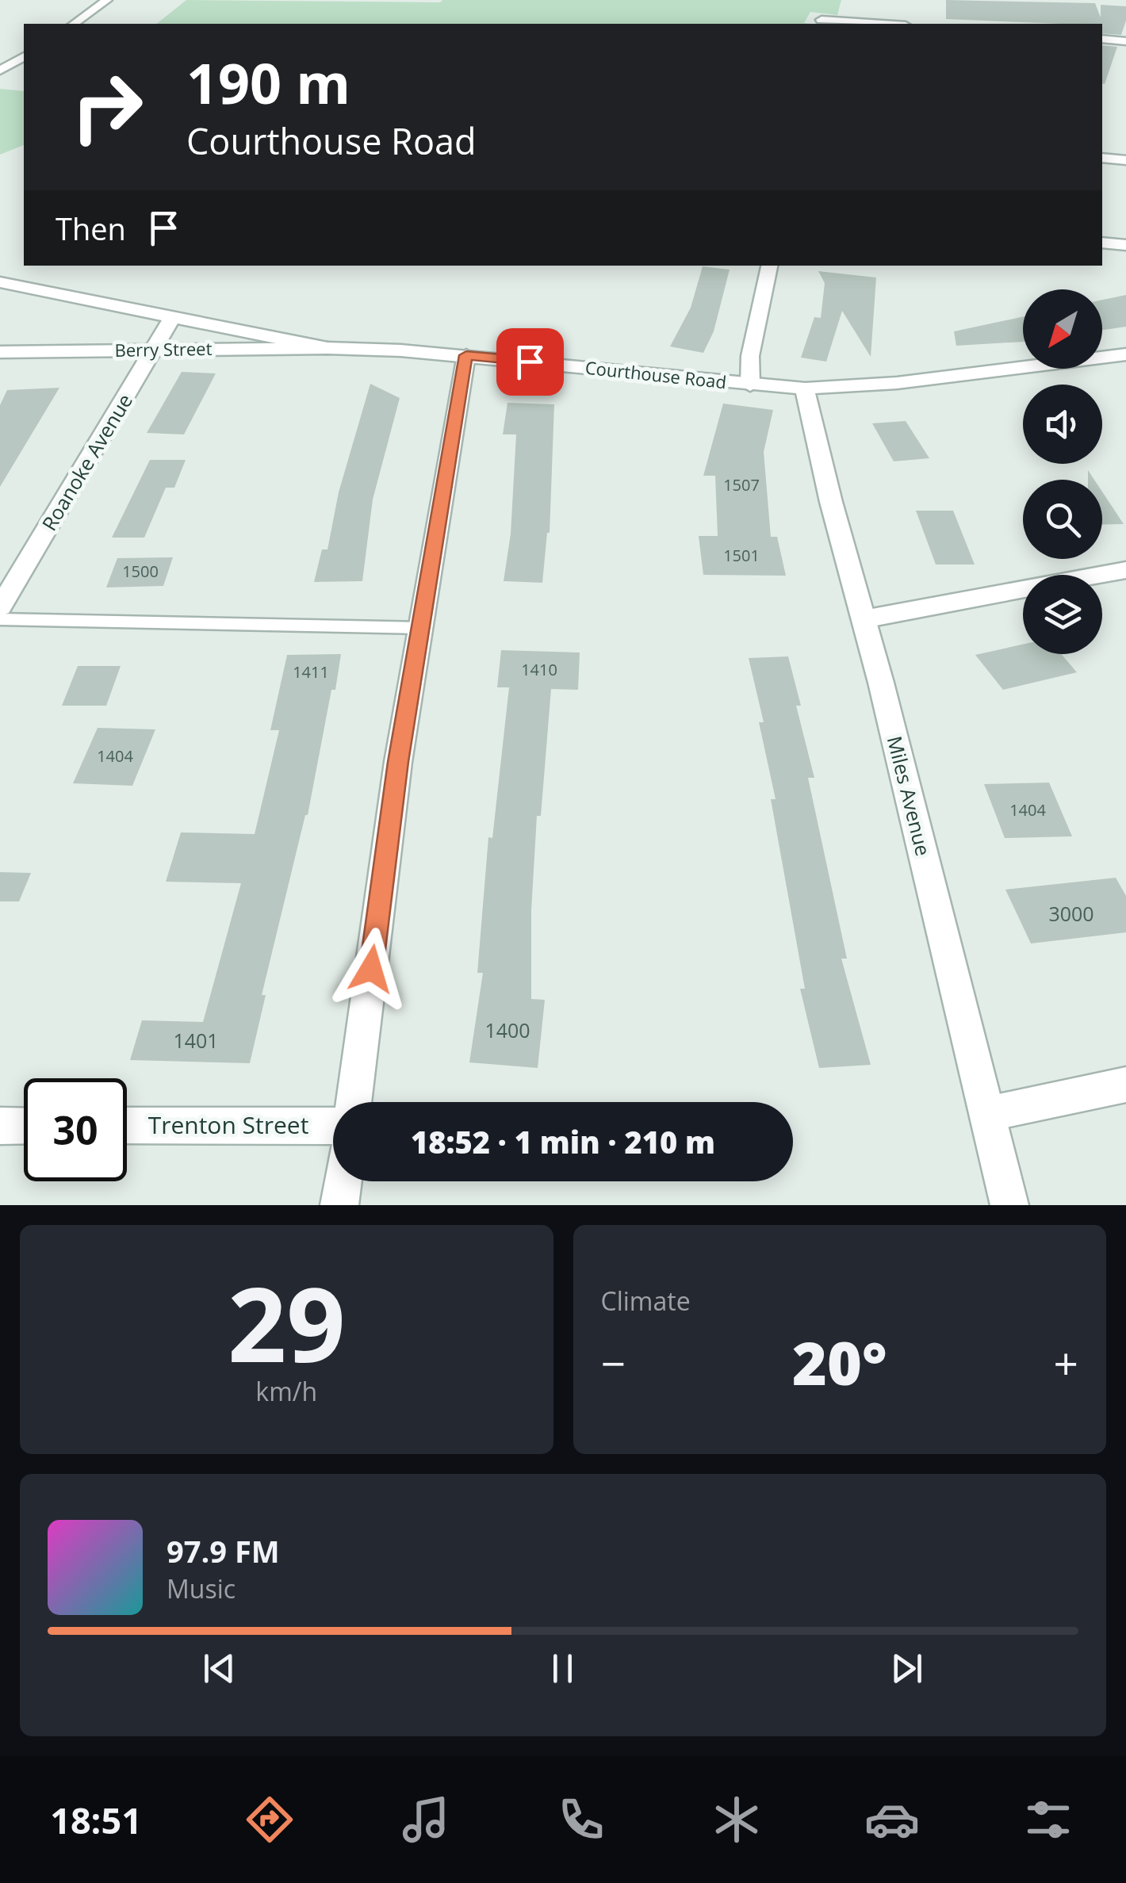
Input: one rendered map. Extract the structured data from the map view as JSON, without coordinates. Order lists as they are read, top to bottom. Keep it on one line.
{"streets":{"street":["Berry Street","Courthouse Road","Roanoke Avenue","Miles Avenue","Trenton Street"]},"crossings":[["Berry Street","Courthouse Road"],["Berry Street","Roanoke Avenue"],["Courthouse Road","Roanoke Avenue"],["Courthouse Road","Miles Avenue"]],"house_numbers":["1507","1501","1500","1410","1411","1404","1404","3000","1400","1401"],"north":"bottom left","page":{"turn":["190 m","Courthouse Road"],"then":"Then","limit":"30","trip":"18:52 · 1 min · 210 m","tile":[["29","km/h"],"Climate"],"heat":["−","20°","+"],"song":["97.9 FM","Music"],"tabs":"18:51"}}
